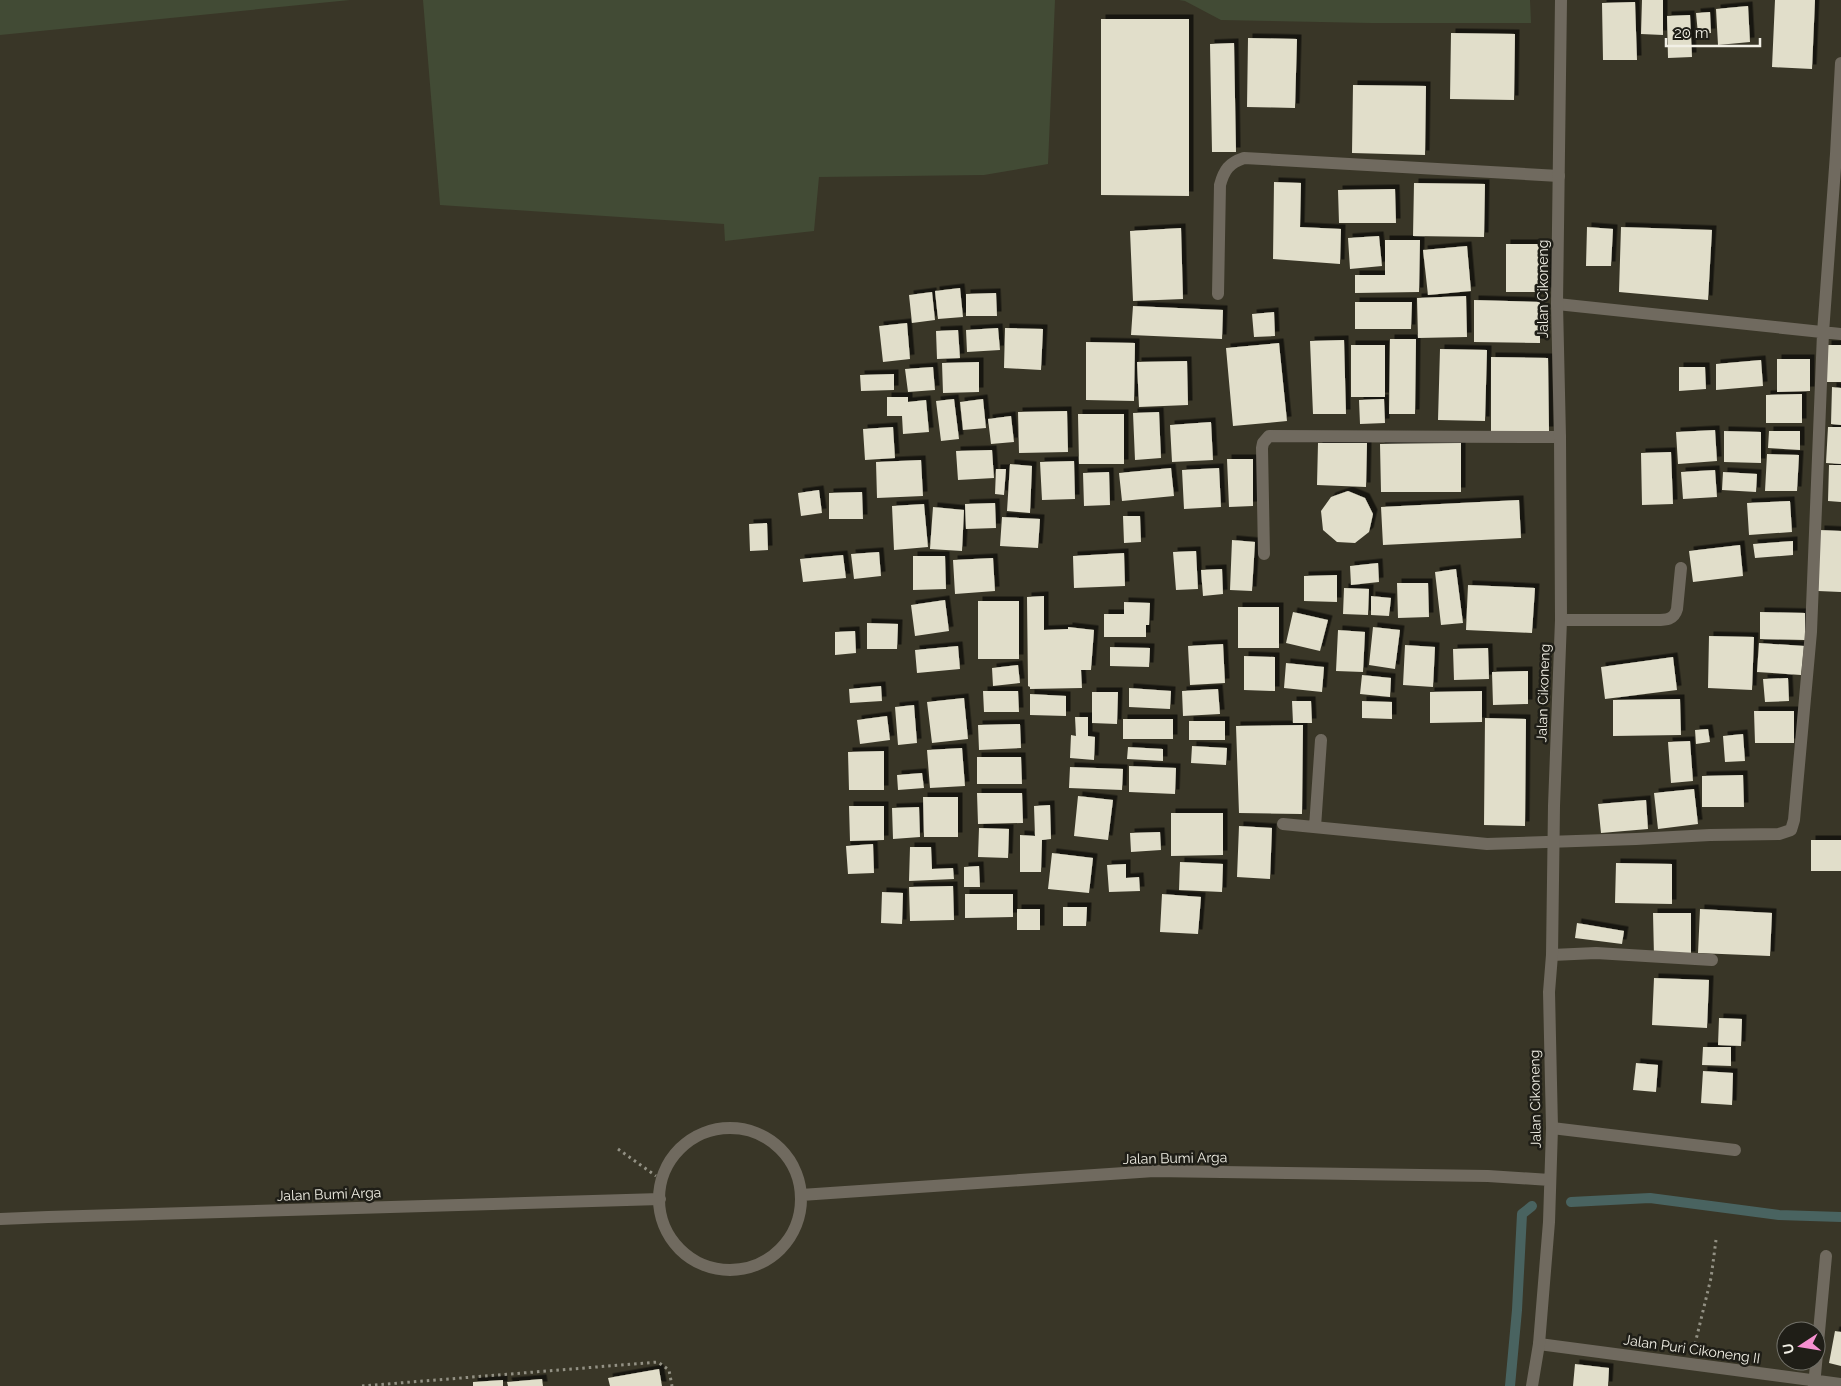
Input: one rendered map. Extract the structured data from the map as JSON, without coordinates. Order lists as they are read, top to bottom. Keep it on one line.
{"streets":{"street":["Jalan Cikoneng","Jalan Bumi Arga","Jalan Puri Cikoneng II"]},"crossings":[["Jalan Cikoneng","Jalan Bumi Arga"],["Jalan Cikoneng","Jalan Puri Cikoneng II"]],"scale_bar":"20 m","north":"left"}
